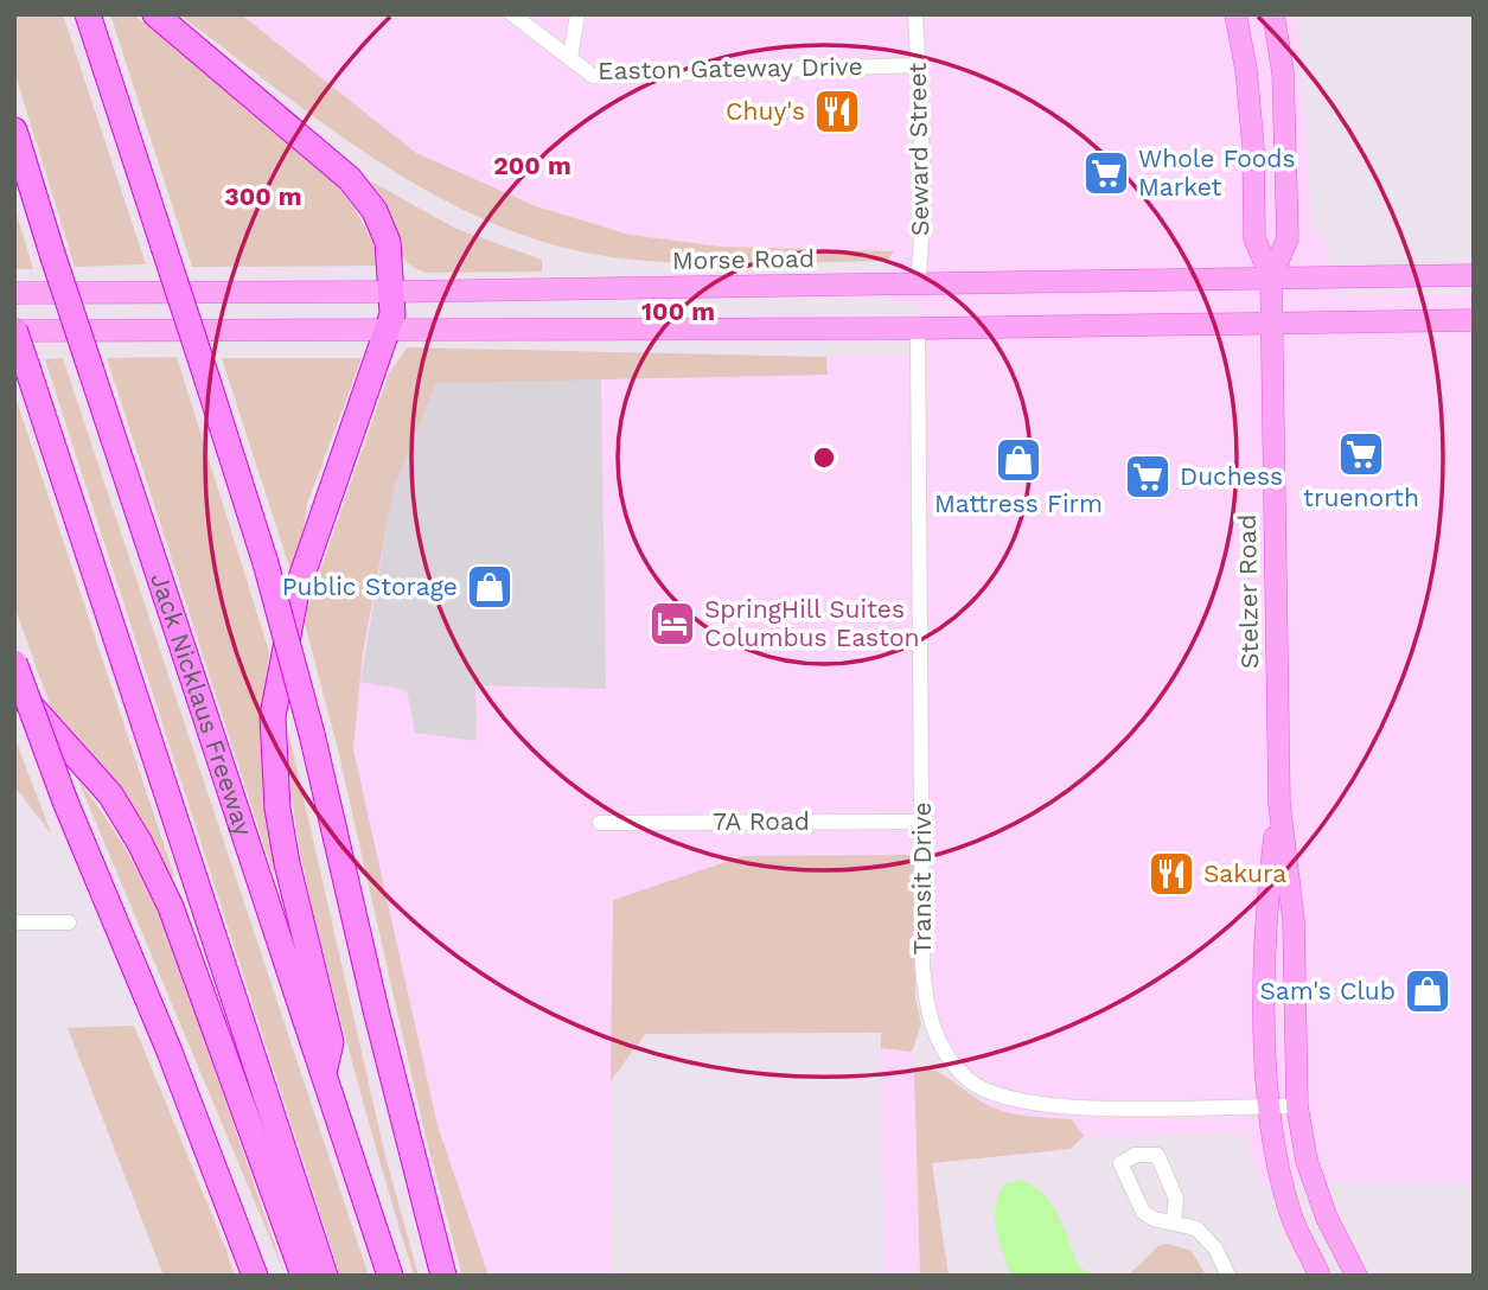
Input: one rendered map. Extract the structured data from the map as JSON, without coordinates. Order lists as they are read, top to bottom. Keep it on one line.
{"streets":{"highway":["Jack Nicklaus Freeway"],"main road":["Morse Road","Stelzer Road"],"street":["Easton Gateway Drive","Seward Street","7A Road","Transit Drive"]},"crossings":[["Easton Gateway Drive","Seward Street"],["Seward Street","Morse Road"],["Morse Road","Stelzer Road"],["Stelzer Road","Transit Drive"],["7A Road","Transit Drive"]],"places":{"restaurant":["Chuy's","Sakura"],"supermarket":["Whole Foods Market","truenorth","Duchess"],"shop":["Mattress Firm","Public Storage","Sam's Club"],"hotel":["SpringHill Suites Columbus Easton"]},"rings":["200 m","300 m","100 m"]}
